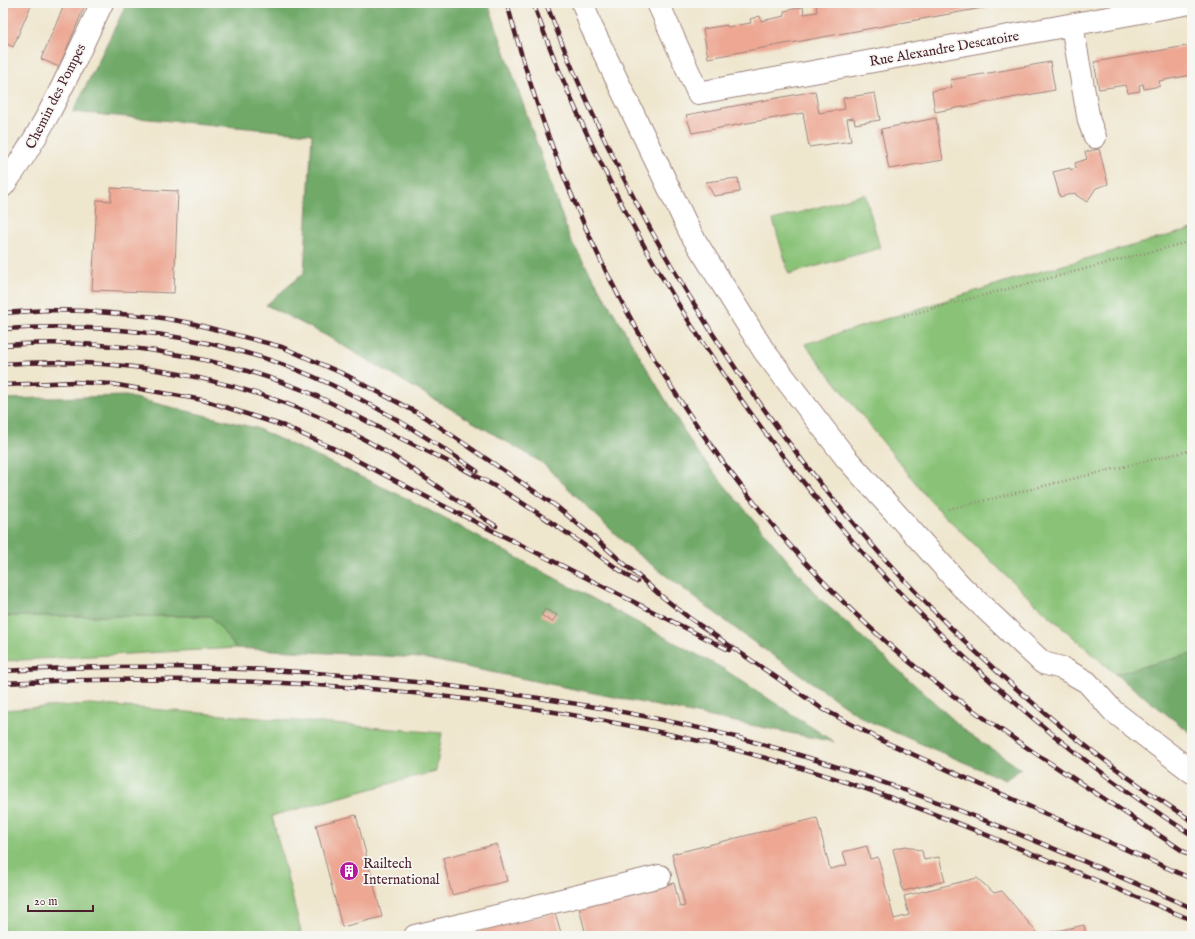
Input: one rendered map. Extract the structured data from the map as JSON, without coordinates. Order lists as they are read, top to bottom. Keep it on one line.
{"streets":{"street":["Rue Alexandre Descatoire","Chemin des Pompes"]},"places":{"building":["Railtech International"]},"scale_bar":"20 m"}
